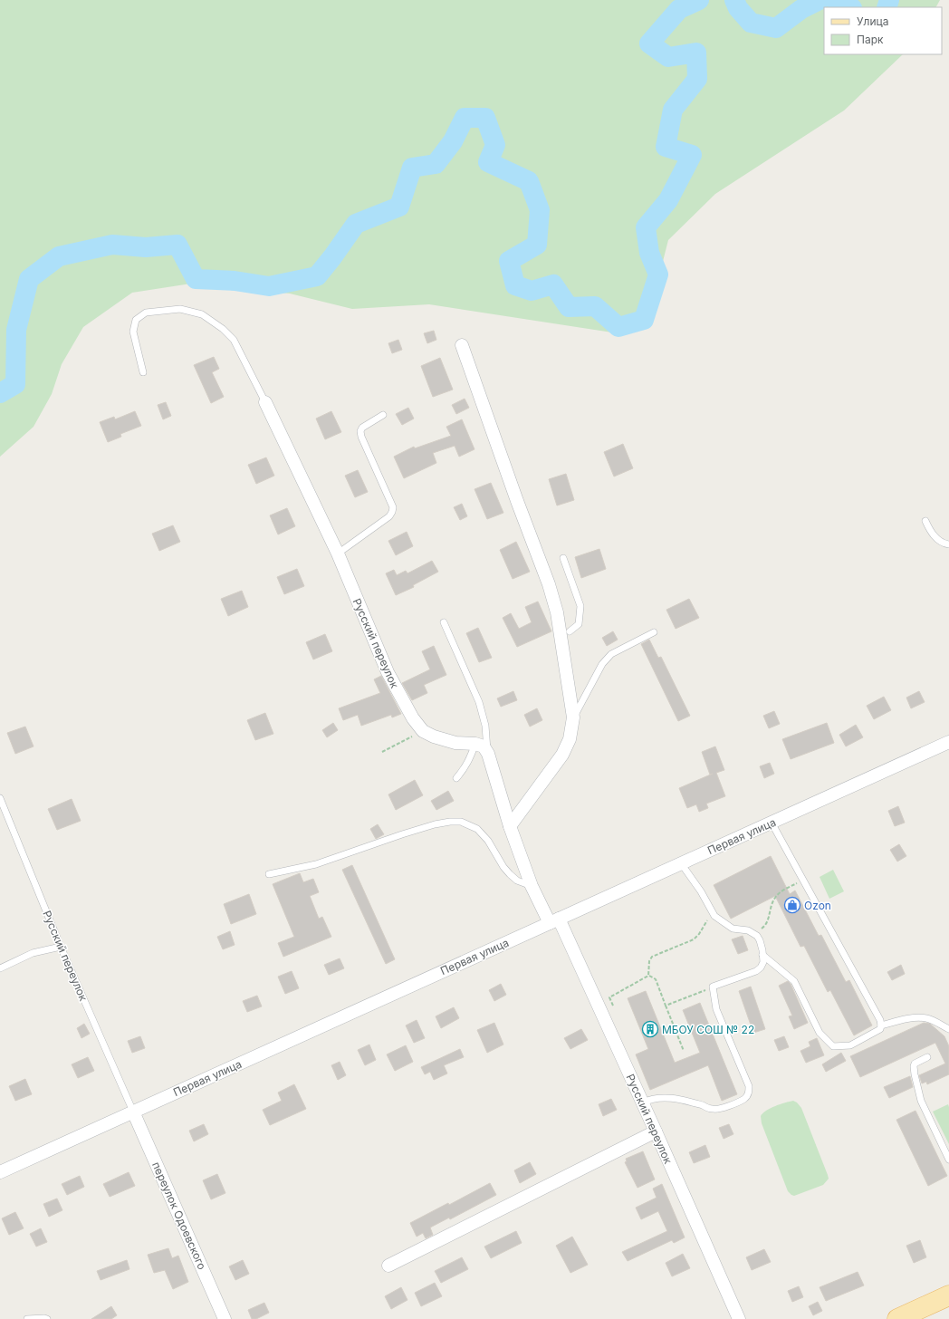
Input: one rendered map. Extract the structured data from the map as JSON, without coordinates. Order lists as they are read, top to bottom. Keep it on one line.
{"streets":{"street":["Русский переулок","Первая улица","переулок Одоевского"]},"crossings":[["Русский переулок","Первая улица"],["Русский переулок","переулок Одоевского"],["Первая улица","переулок Одоевского"]],"places":{"shop":["Ozon"],"building":["МБОУ СОШ № 22"]},"legend":["Улица","Парк"]}
